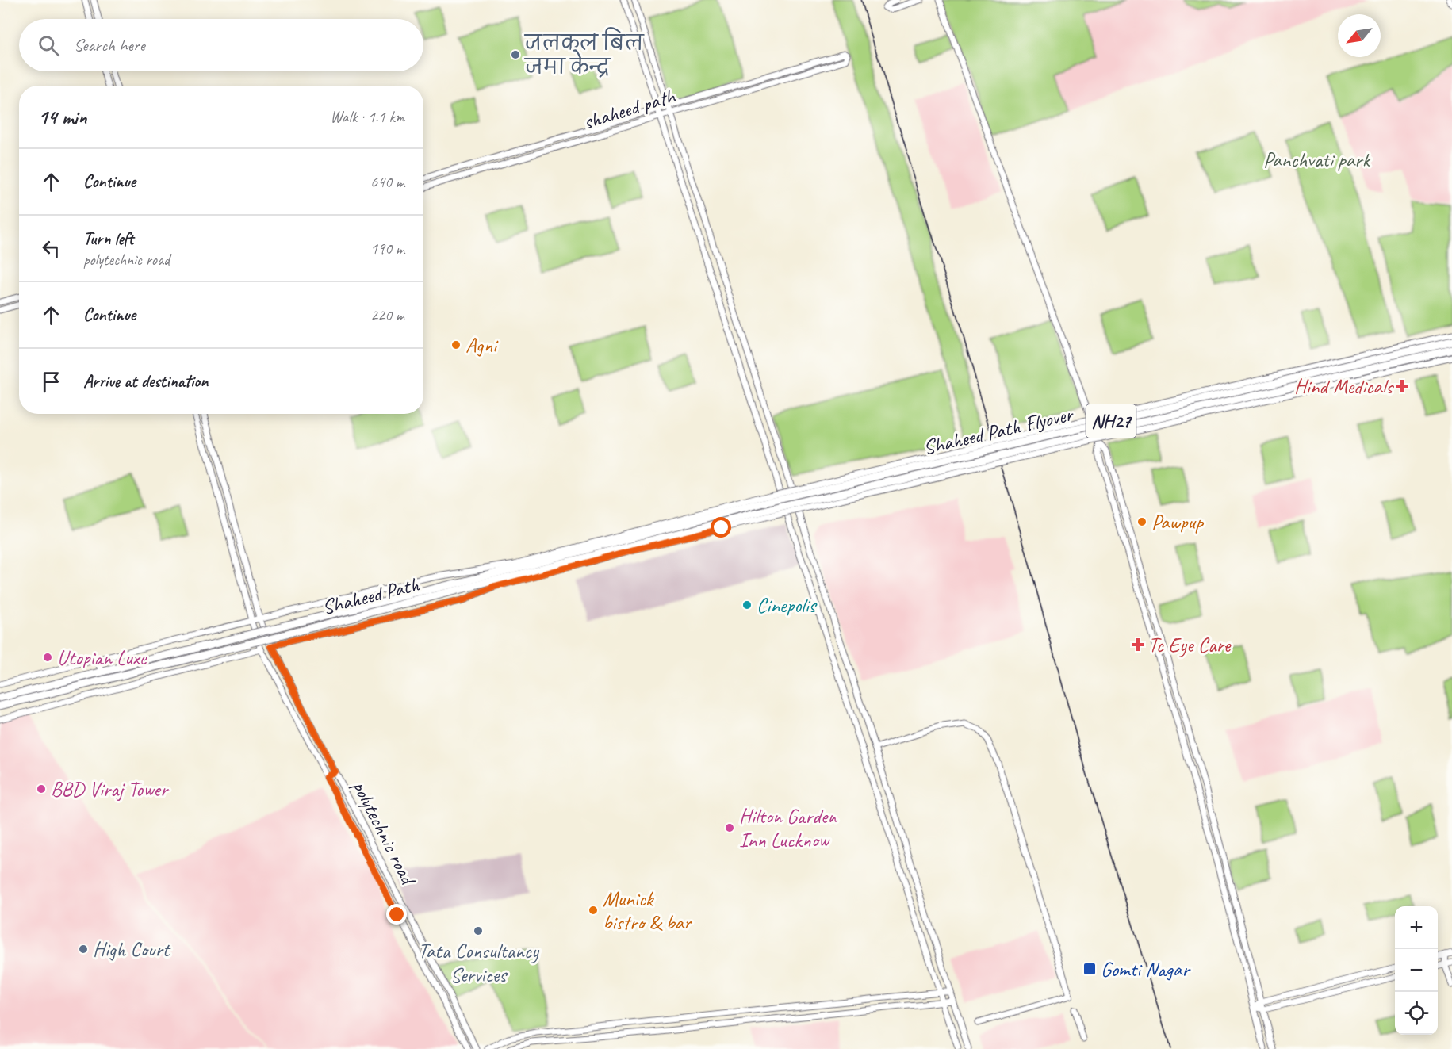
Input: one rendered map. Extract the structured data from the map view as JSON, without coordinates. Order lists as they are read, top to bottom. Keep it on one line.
{"streets":{"highway":["NH27","Shaheed Path Flyover","Shaheed Path"],"street":["shaheed path","polytechnic road"]},"crossings":[["Shaheed Path Flyover","Shaheed Path"]],"parks":["Panchvati park"],"places":{"other":["जलकल बिल जमा केन्द्र","Agni","Pawpup","Cinepolis","Utopian Luxe","BBD Viraj Tower","Hilton Garden Inn Lucknow","Munick bistro & bar","Tata Consultancy Services","High Court"],"health":["Hind Medicals","Tc Eye Care"],"transit":["Gomti Nagar"]},"north":"bottom left","page":{"search":"Search here","heading":["14 min","Walk · 1.1 km"],"list":[["Continue","640 m"],["Turn left","polytechnic road","190 m"],["Continue","220 m"],"Arrive at destination"],"map_buttons":["+","−"]}}
